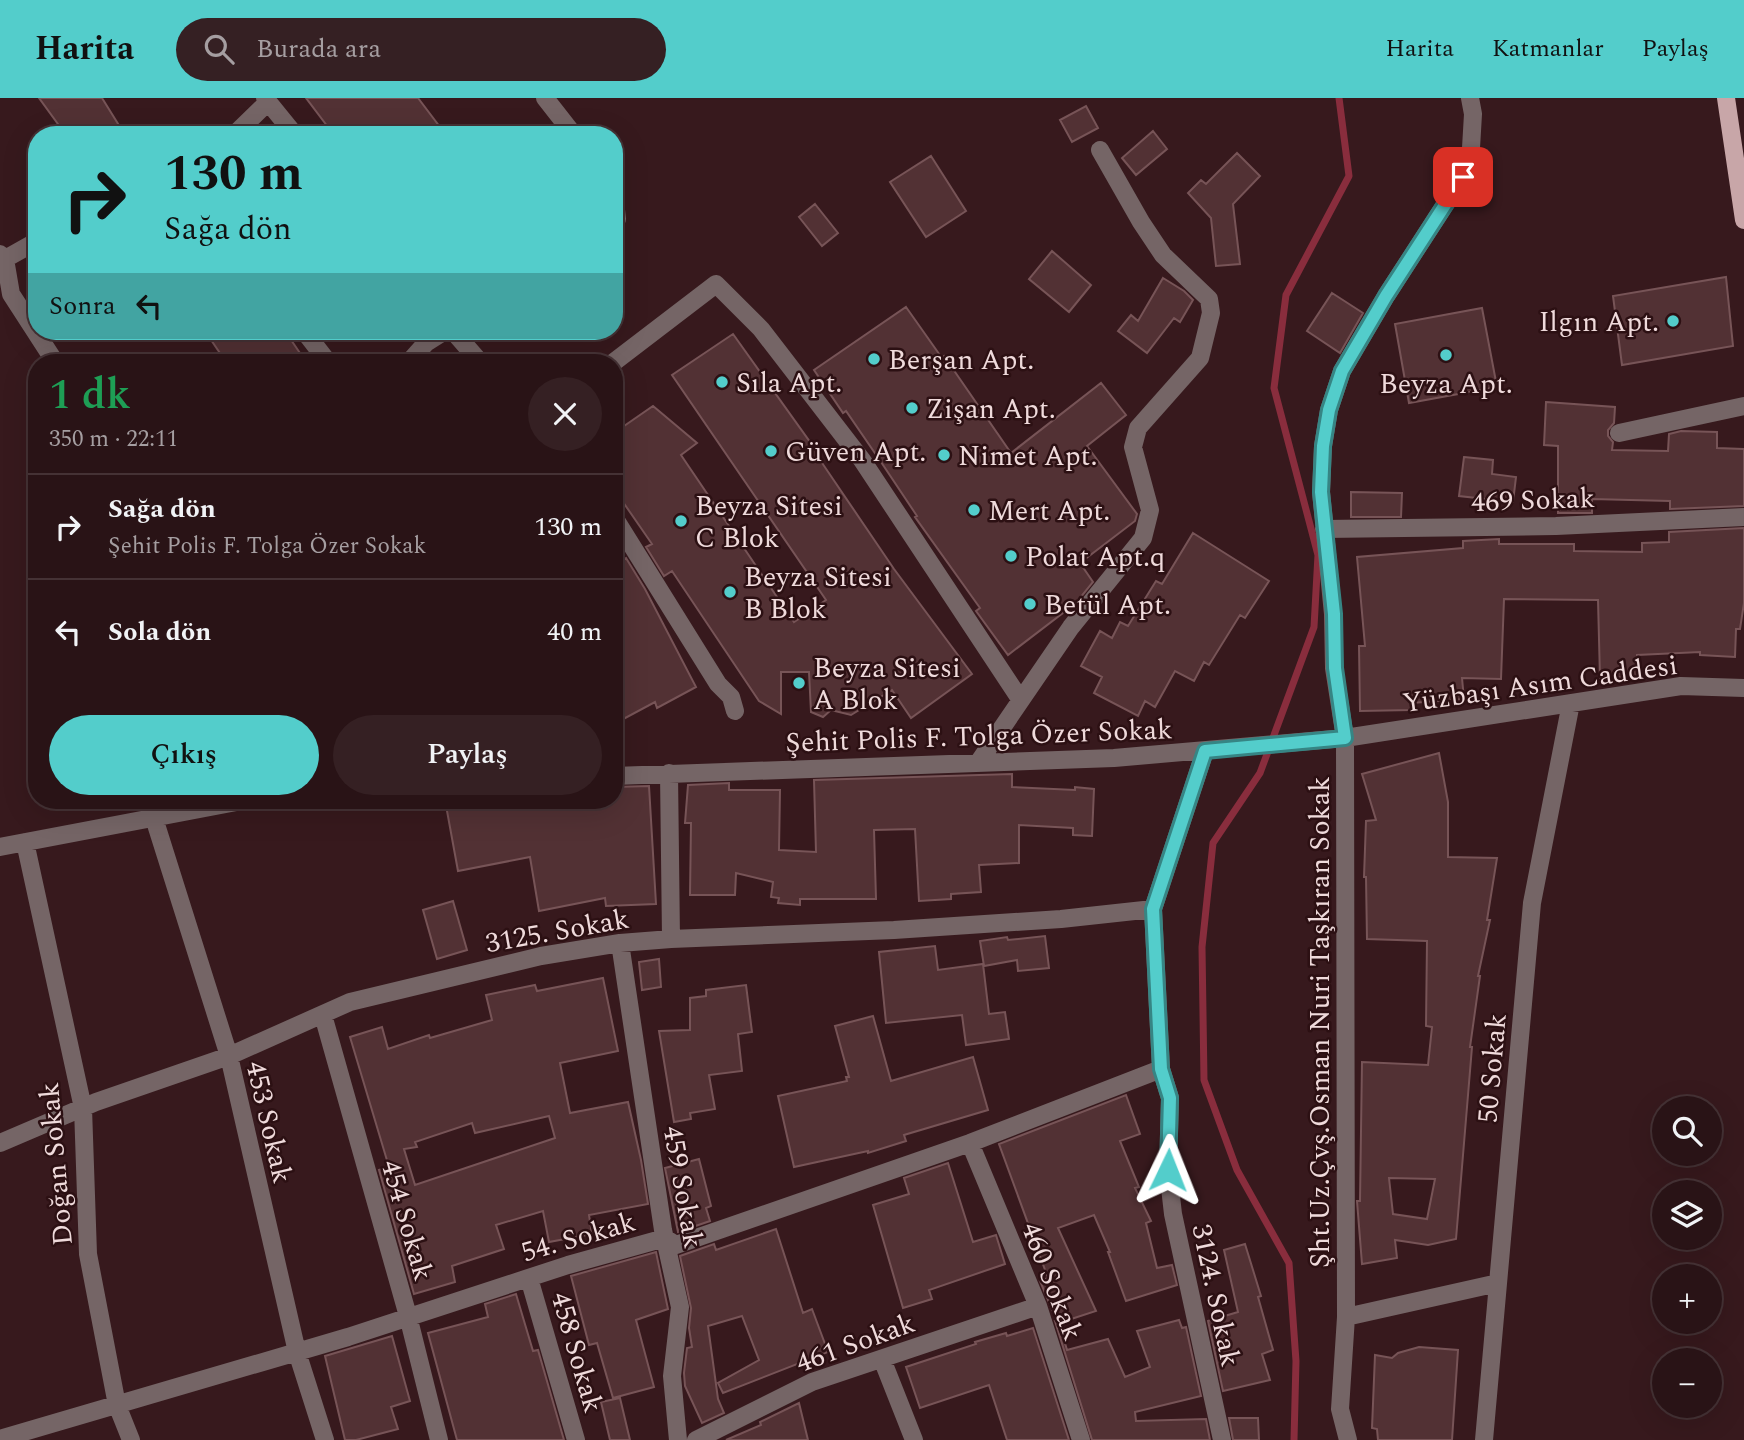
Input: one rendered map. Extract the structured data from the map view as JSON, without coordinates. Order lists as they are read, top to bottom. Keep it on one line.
{"streets":{"street":["469 Sokak","Yüzbaşı Asım Caddesi","Şehit Polis F. Tolga Özer Sokak","3125. Sokak","Şht.Uz.Çvş.Osman Nuri Taşkıran Sokak","50 Sokak","453 Sokak","Doğan Sokak","459 Sokak","454 Sokak","54. Sokak","460 Sokak","3124. Sokak","461 Sokak","458 Sokak"]},"crossings":[["469 Sokak","Şht.Uz.Çvş.Osman Nuri Taşkıran Sokak"],["Yüzbaşı Asım Caddesi","Şehit Polis F. Tolga Özer Sokak"],["Yüzbaşı Asım Caddesi","Şht.Uz.Çvş.Osman Nuri Taşkıran Sokak"],["Yüzbaşı Asım Caddesi","50 Sokak"],["Şehit Polis F. Tolga Özer Sokak","Şht.Uz.Çvş.Osman Nuri Taşkıran Sokak"],["Şehit Polis F. Tolga Özer Sokak","3124. Sokak"],["3125. Sokak","453 Sokak"],["3125. Sokak","Doğan Sokak"],["3125. Sokak","459 Sokak"],["3125. Sokak","454 Sokak"],["3125. Sokak","3124. Sokak"],["453 Sokak","54. Sokak"],["Doğan Sokak","54. Sokak"],["459 Sokak","54. Sokak"],["454 Sokak","54. Sokak"],["54. Sokak","460 Sokak"],["54. Sokak","3124. Sokak"],["54. Sokak","458 Sokak"],["460 Sokak","461 Sokak"]],"places":["Ilgın Apt.","Beyza Apt.","Berşan Apt.","Sıla Apt.","Zişan Apt.","Güven Apt.","Nimet Apt.","Mert Apt.","Beyza Sitesi C Blok","Polat Apt.q","Beyza Sitesi B Blok","Betül Apt.","Beyza Sitesi A Blok"],"page":{"header":"Harita","search":"Burada ara","nav":["Harita","Katmanlar","Paylaş"],"turn":["130 m","Sağa dön"],"then":"Sonra","heading":["1 dk","350 m · 22:11"],"list":[{"name":"Sağa dön","note":"Şehit Polis F. Tolga Özer Sokak","value":"130 m"},{"name":"Sola dön","value":"40 m"}],"buttons":["Çıkış","Paylaş"],"map_buttons":["+","−"]}}
